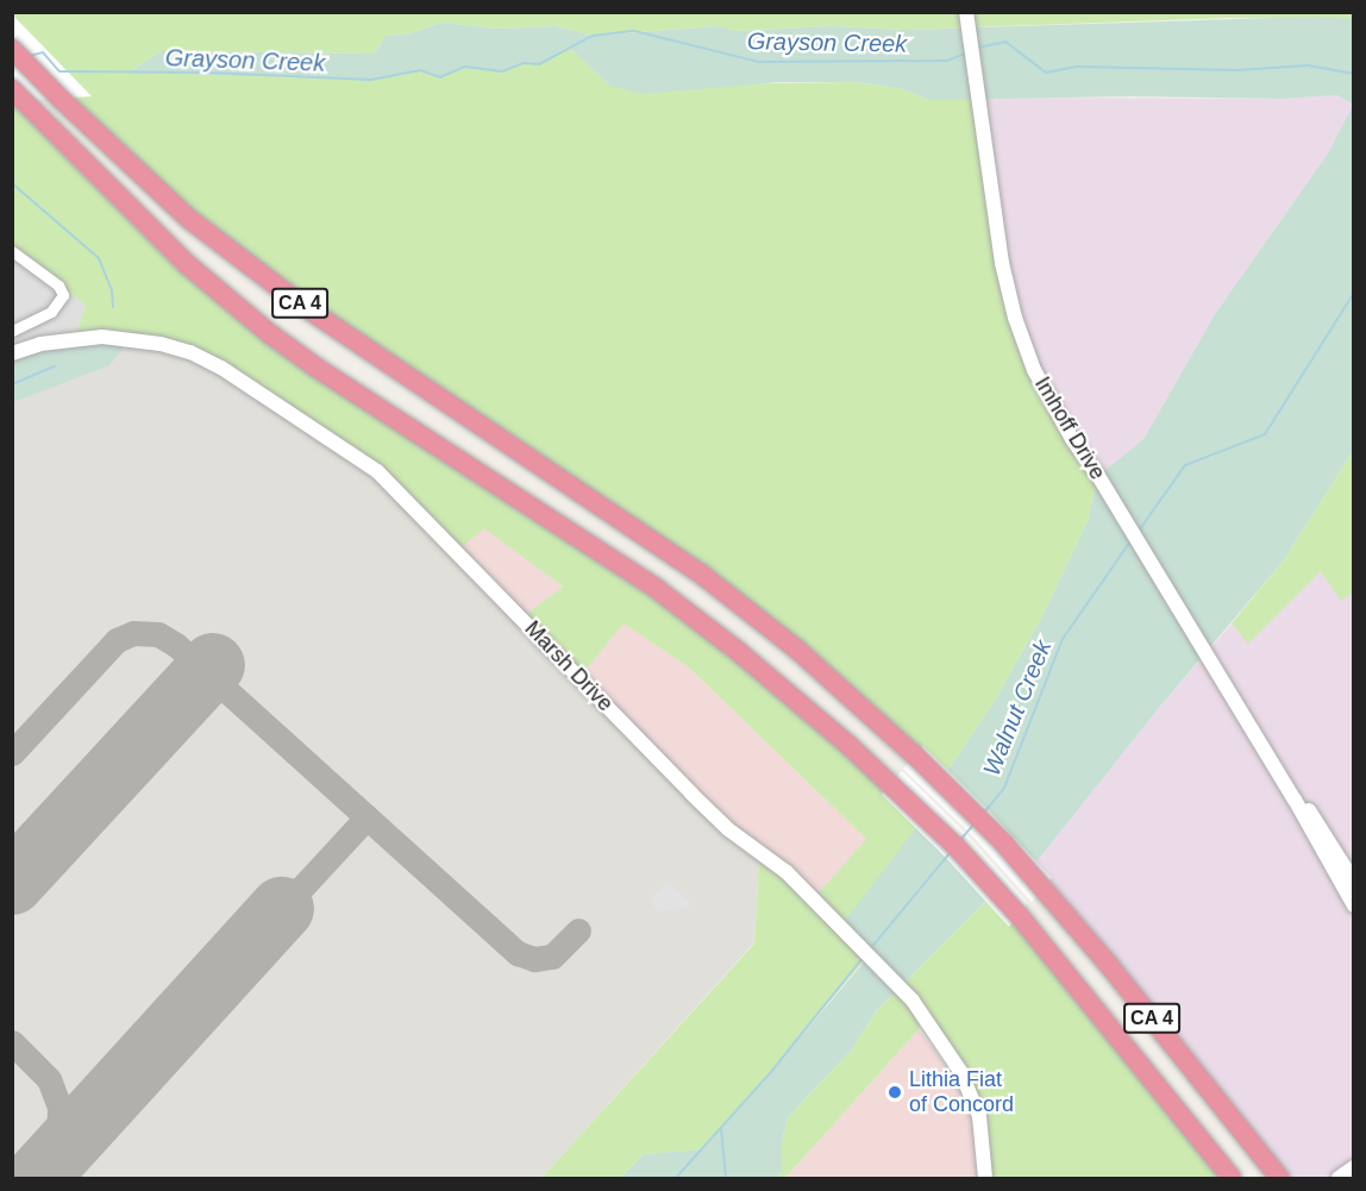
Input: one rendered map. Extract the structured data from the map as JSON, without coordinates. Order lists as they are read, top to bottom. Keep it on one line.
{"streets":{"highway":["CA 4"],"street":["Imhoff Drive","Marsh Drive"]},"water":["Grayson Creek","Walnut Creek"],"places":["Lithia Fiat of Concord"]}
